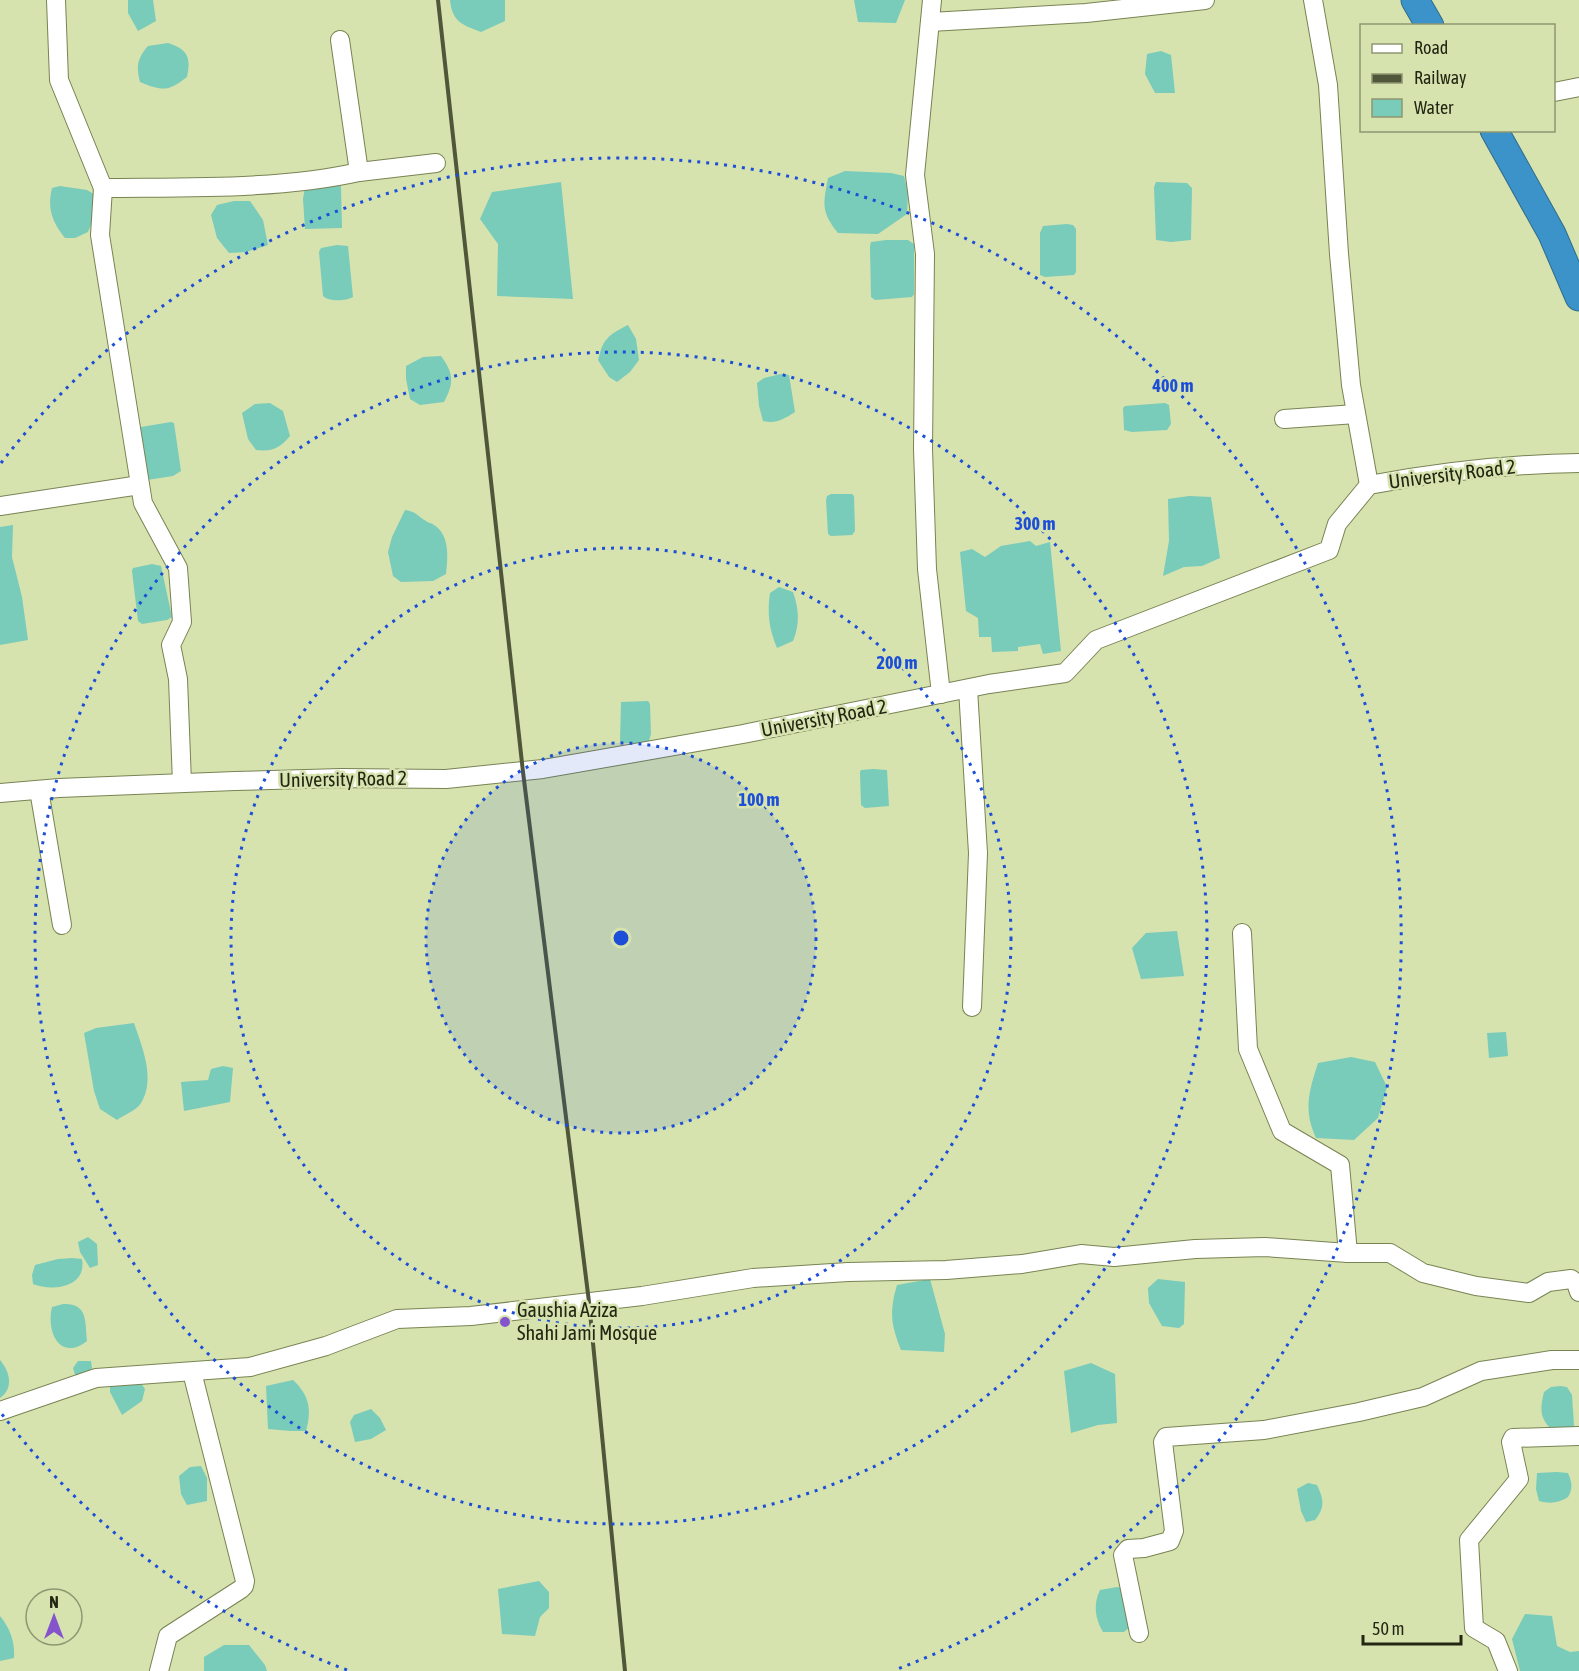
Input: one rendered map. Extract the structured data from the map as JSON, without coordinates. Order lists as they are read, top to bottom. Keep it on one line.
{"streets":{"street":["University Road 2"]},"places":["Gaushia Aziza Shahi Jami Mosque"],"legend":["Road","Railway","Water"],"scale_bar":"50 m","north":"top","rings":["400 m","300 m","200 m","100 m"]}
